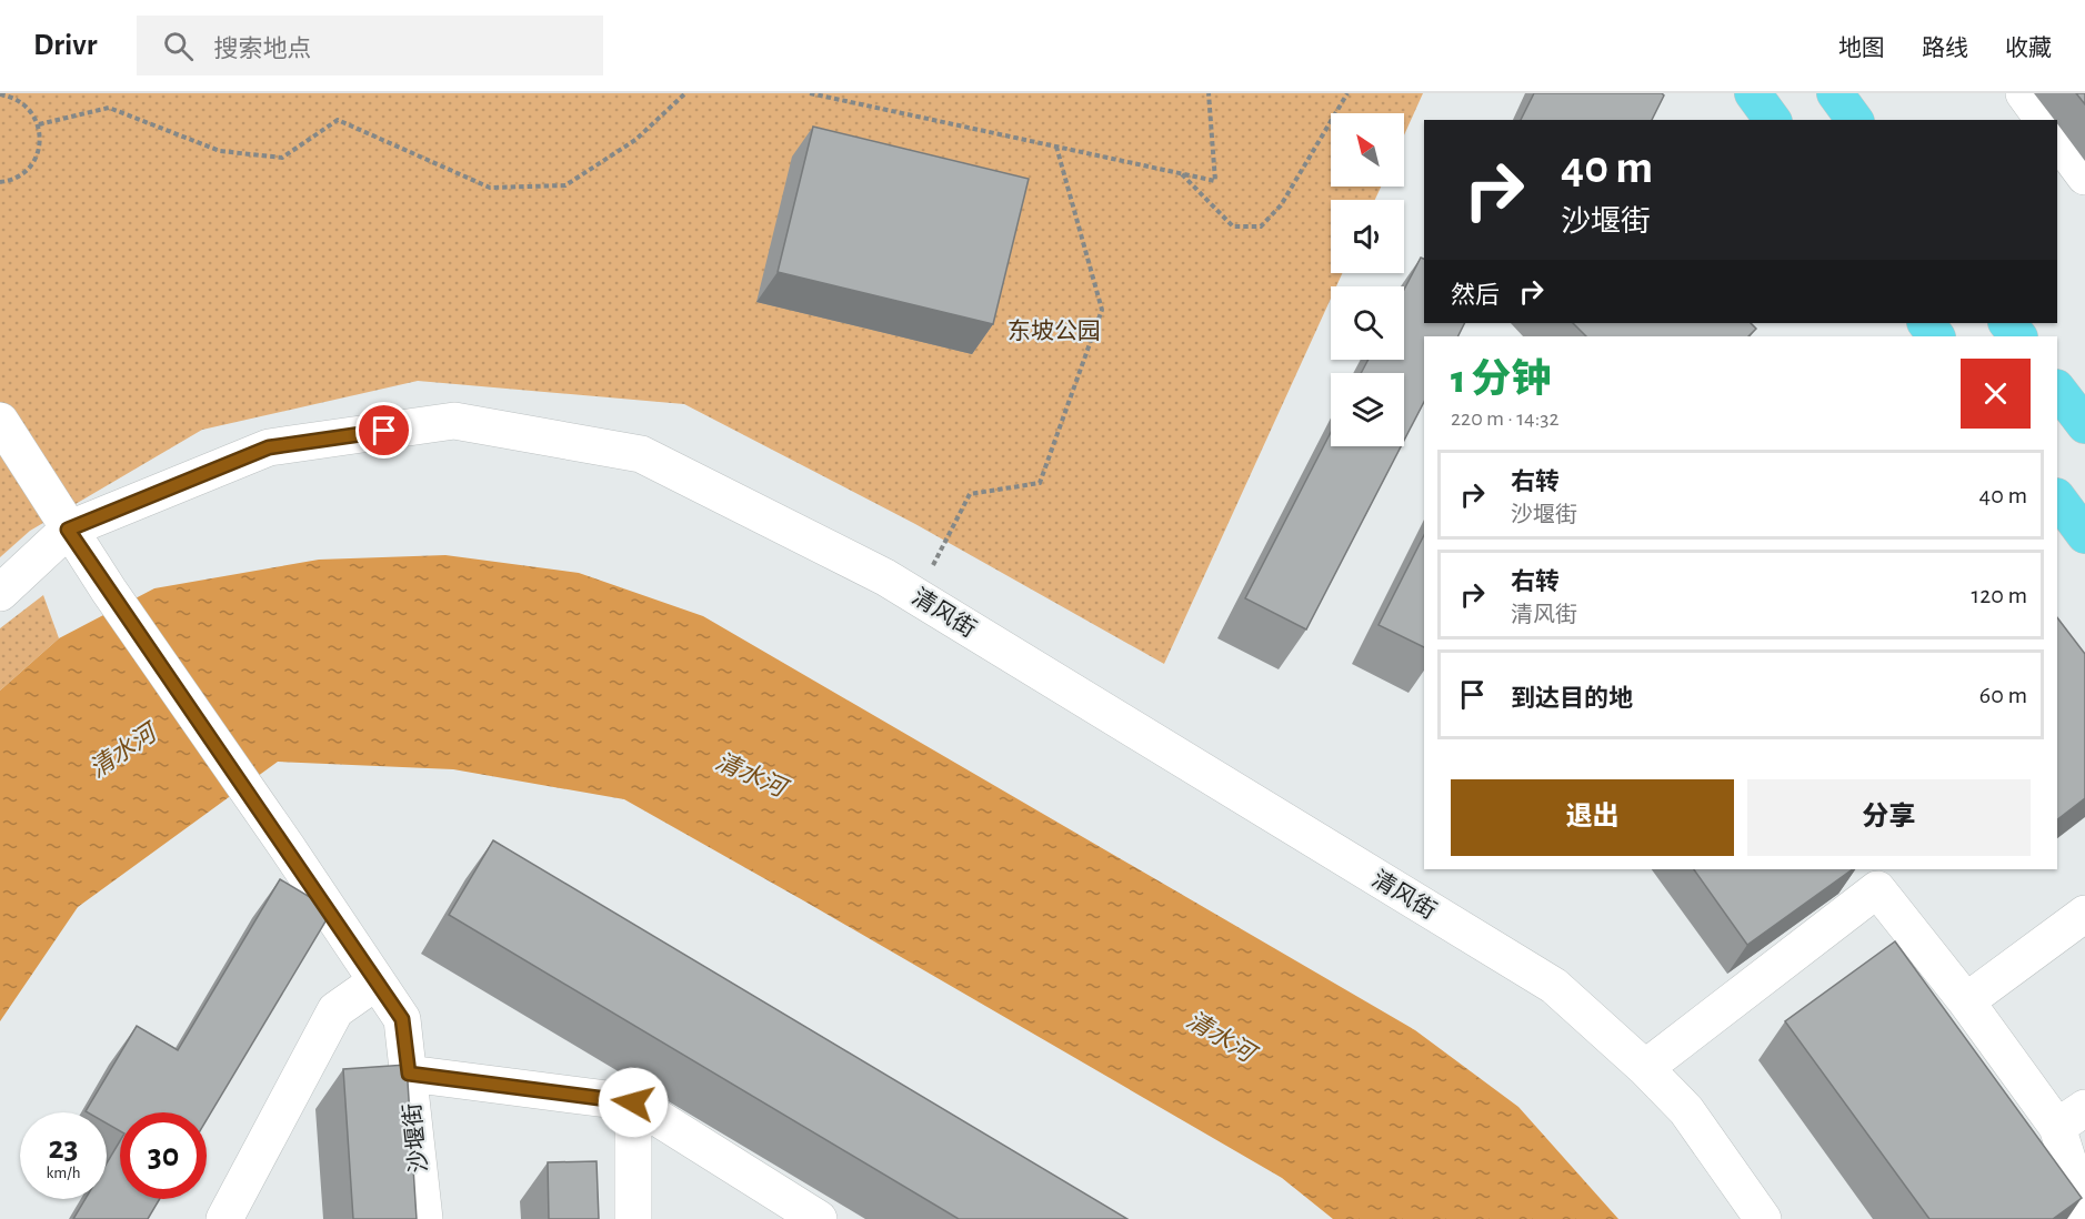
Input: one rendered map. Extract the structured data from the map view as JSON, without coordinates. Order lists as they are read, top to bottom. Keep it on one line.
{"streets":{"street":["清风街","沙堰街"]},"crossings":[["清风街","沙堰街"]],"water":["清水河"],"parks":["东坡公园"],"north":"top left","page":{"header":"Drivr","search":"搜索地点","nav":["地图","路线","收藏"],"turn":["40 m","沙堰街"],"then":"然后","heading":["1 分钟","220 m · 14:32"],"list":[{"name":"右转","note":"沙堰街","value":"40 m"},{"name":"右转","note":"清风街","value":"120 m"},{"name":"到达目的地","value":"60 m"}],"buttons":["退出","分享"],"speed":"23 km/h","limit":"30"}}
